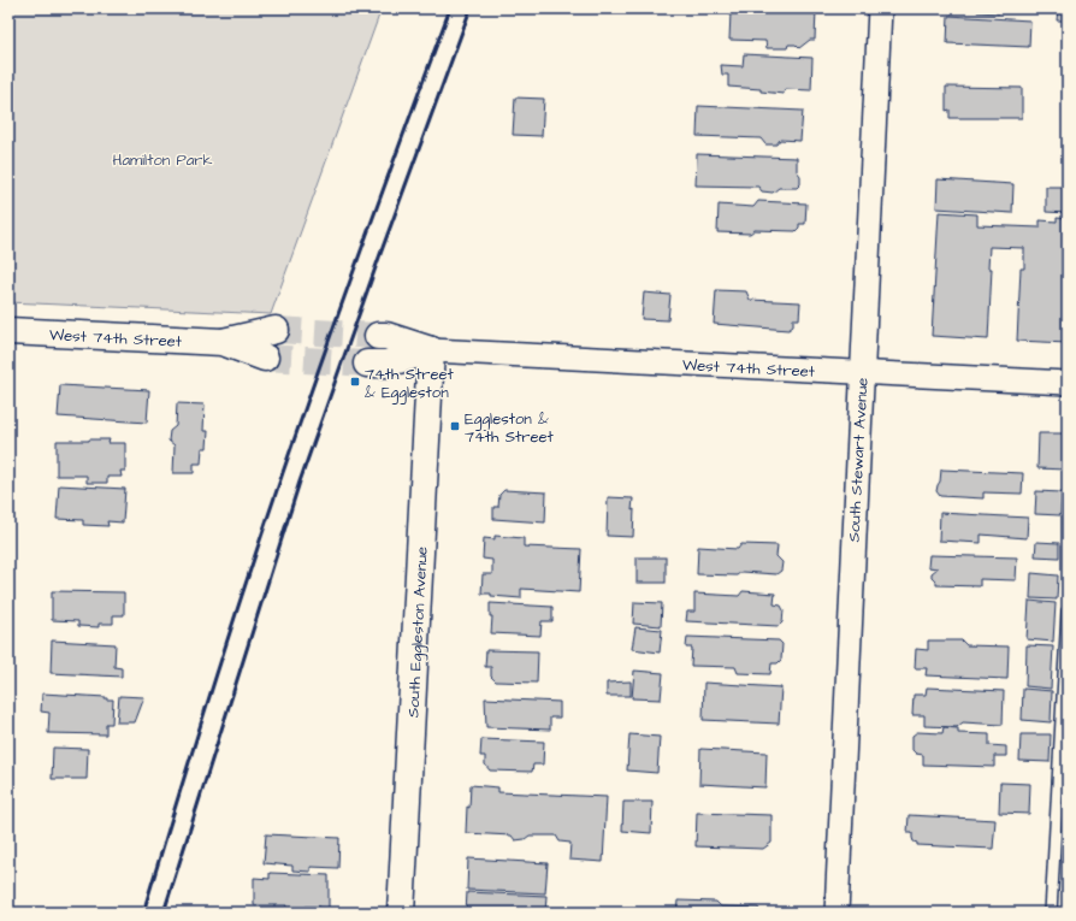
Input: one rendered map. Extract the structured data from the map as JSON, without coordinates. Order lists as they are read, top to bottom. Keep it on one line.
{"streets":{"street":["West 74th Street","South Stewart Avenue","South Eggleston Avenue"]},"crossings":[["West 74th Street","South Stewart Avenue"],["West 74th Street","South Eggleston Avenue"]],"parks":["Hamilton Park"],"places":{"transit":["74th Street & Eggleston","Eggleston & 74th Street"]}}
